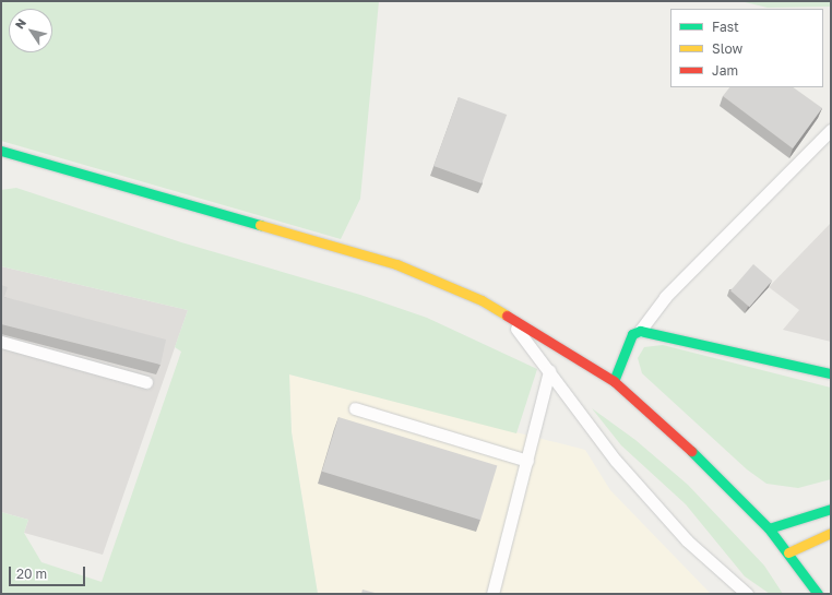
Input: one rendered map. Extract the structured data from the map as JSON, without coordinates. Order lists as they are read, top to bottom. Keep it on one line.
{"legend":["Fast","Slow","Jam"],"scale_bar":"20 m","north":"top left"}
